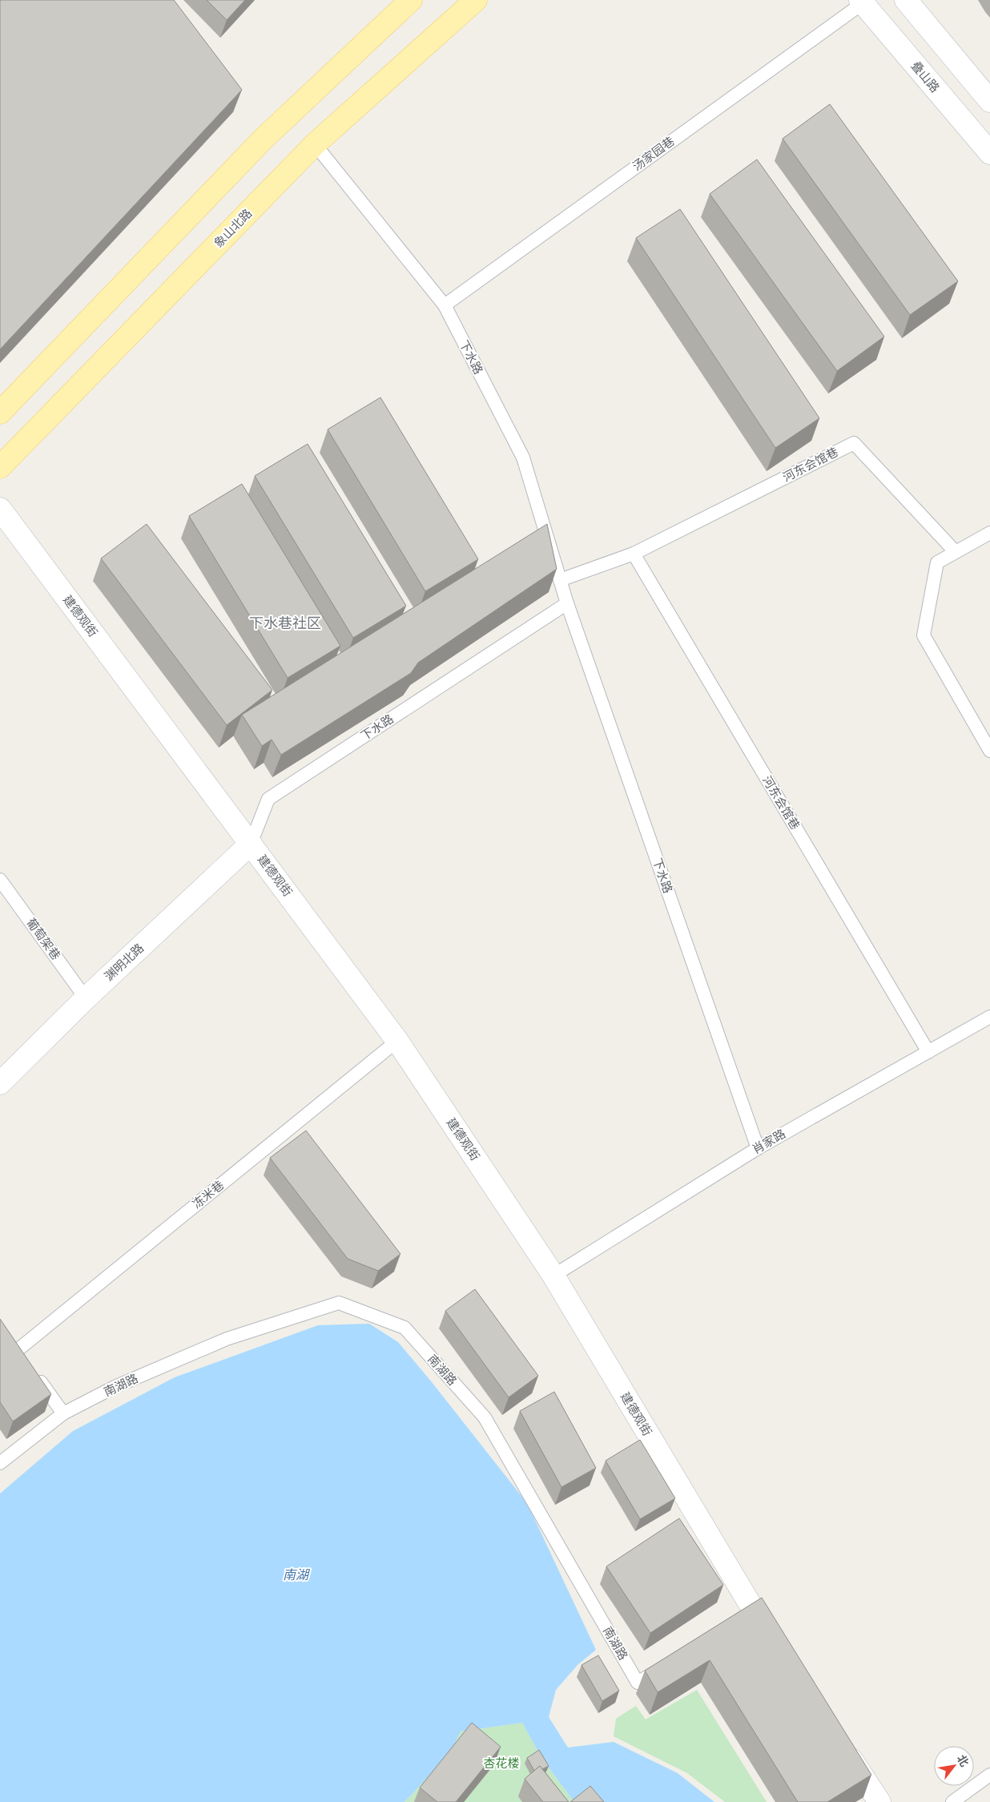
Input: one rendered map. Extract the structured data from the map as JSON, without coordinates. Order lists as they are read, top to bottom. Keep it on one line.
{"streets":{"main road":["象山北路"],"street":["叠山路","建德观街","渊明北路"],"lane":["汤家园巷","下水路","河东会馆巷","葡萄架巷","肖家路","冻米巷","南湖路"]},"crossings":[["叠山路","汤家园巷"],["汤家园巷","下水路"],["象山北路","下水路"],["下水路","河东会馆巷"],["下水路","建德观街"],["下水路","渊明北路"],["下水路","肖家路"],["河东会馆巷","肖家路"],["建德观街","渊明北路"],["建德观街","肖家路"],["建德观街","冻米巷"],["葡萄架巷","渊明北路"],["冻米巷","南湖路"]],"districts":["下水巷社区"],"water":["南湖"],"parks":["杏花楼"],"north":"top right"}
